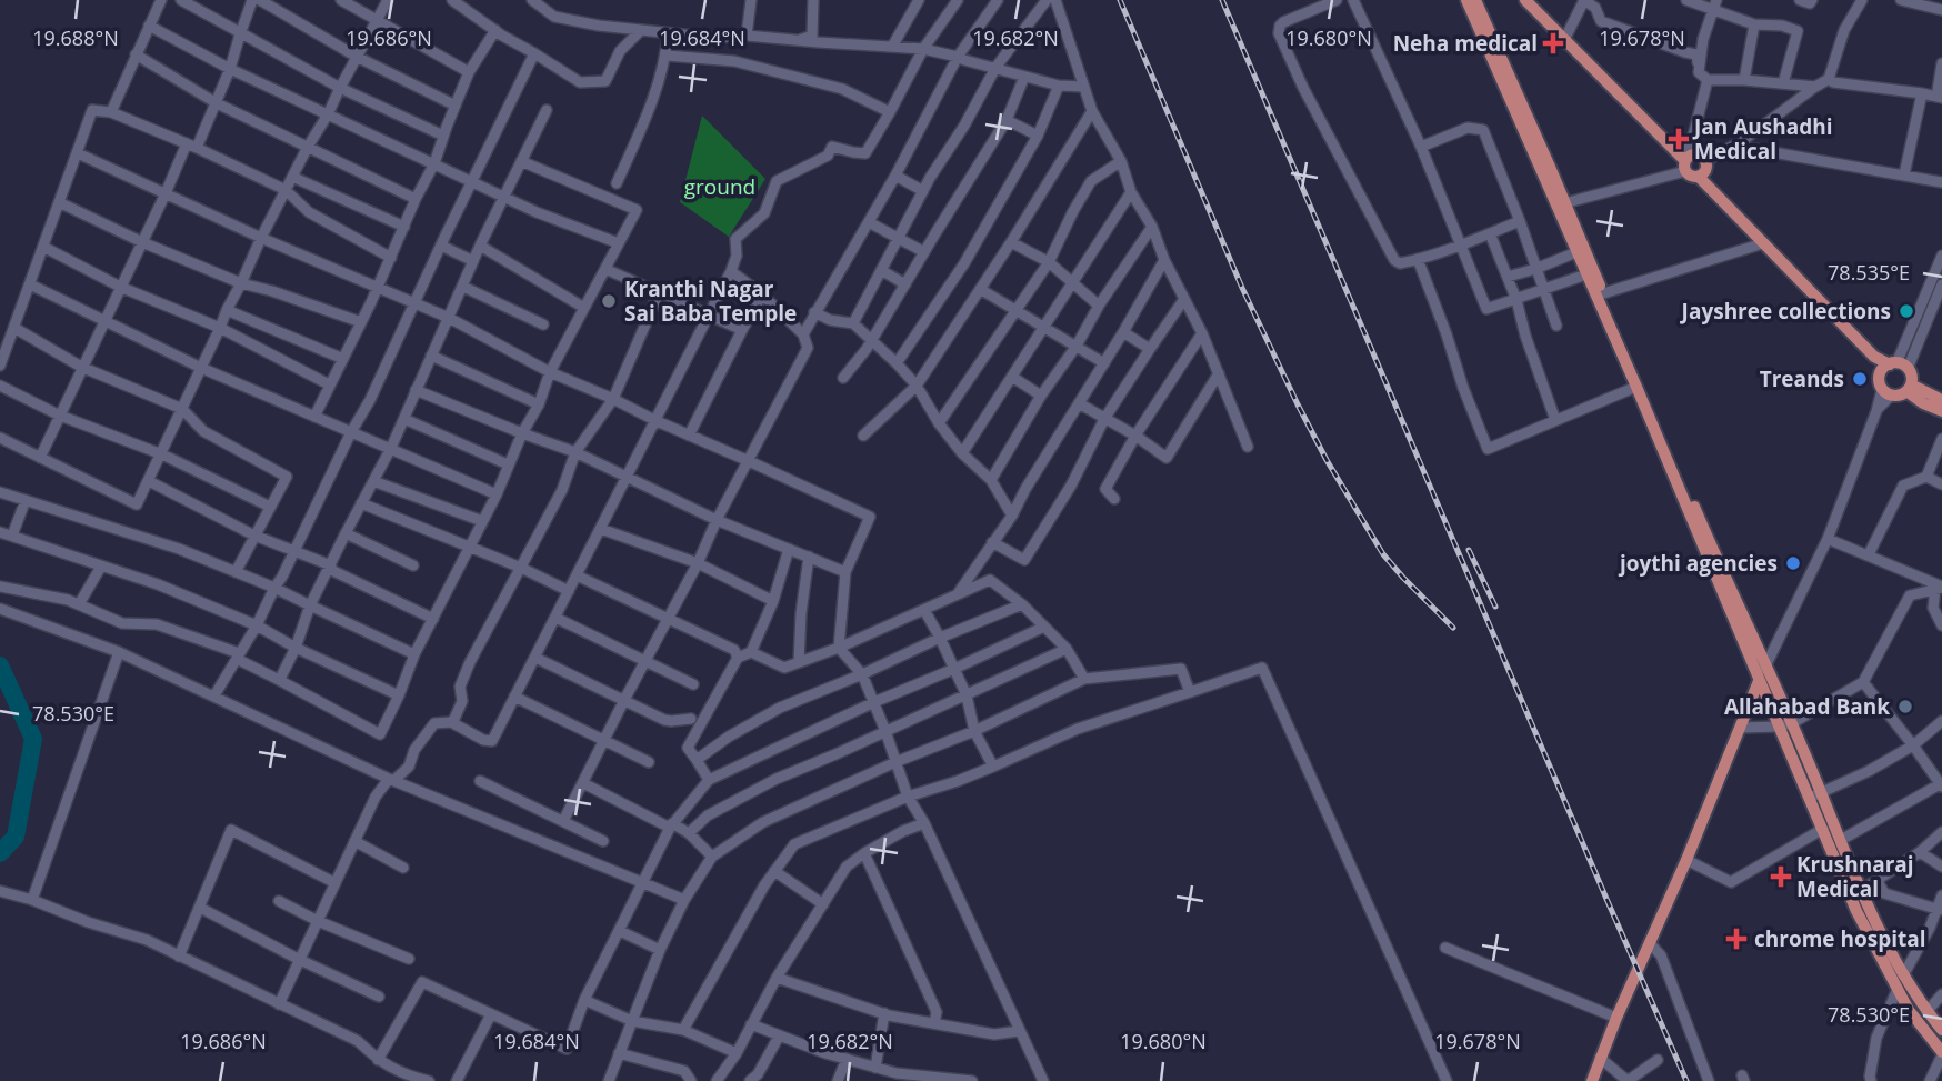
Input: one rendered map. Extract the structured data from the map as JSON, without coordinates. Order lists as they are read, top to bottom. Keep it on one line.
{"parks":["ground"],"places":{"health":["Neha medical","Jan Aushadhi Medical","Krushnaraj Medical","chrome hospital"],"other":["Kranthi Nagar Sai Baba Temple","Jayshree collections","Treands","joythi agencies","Allahabad Bank"]},"coordinates":["19.682°N","19.688°N","19.686°N","19.684°N","19.680°N","19.678°N","78.535°E","78.530°E"]}
